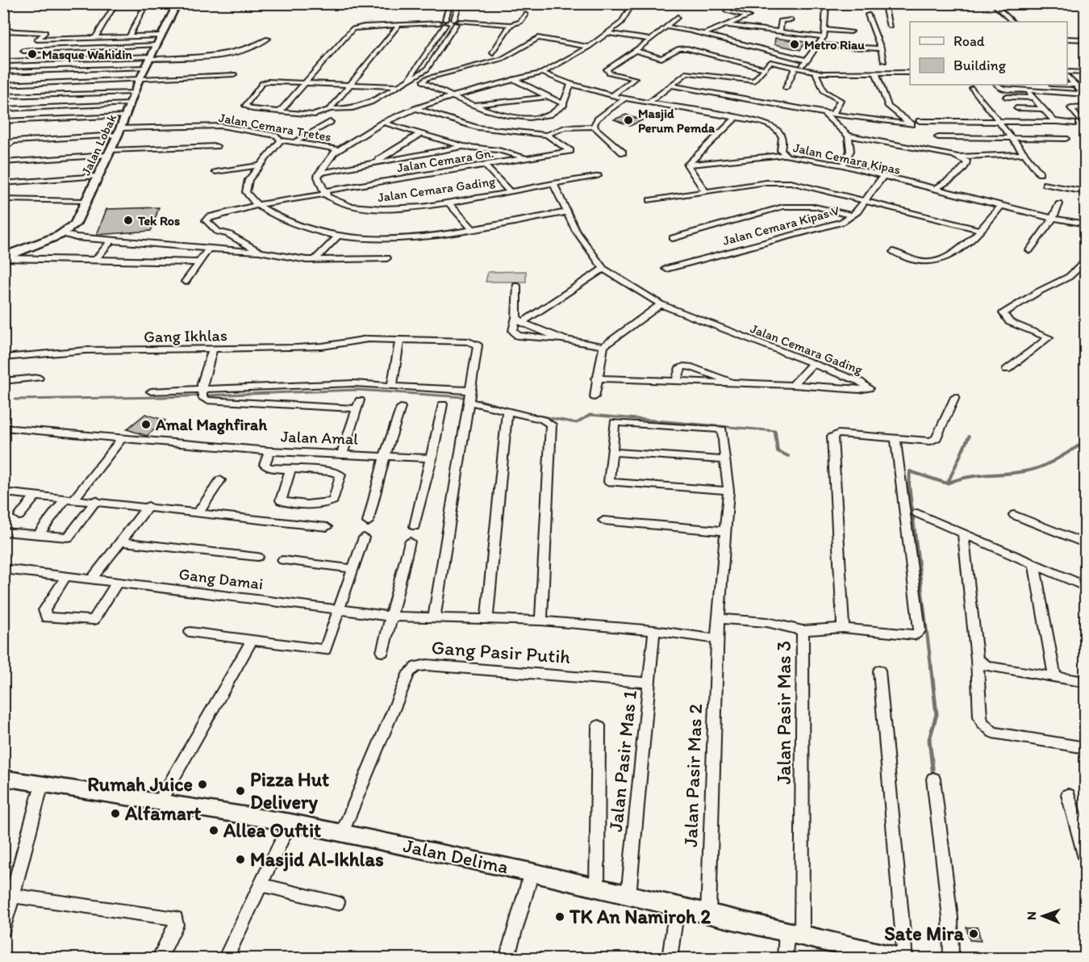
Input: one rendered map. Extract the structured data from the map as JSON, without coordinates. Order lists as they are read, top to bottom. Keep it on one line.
{"streets":{"main road":["Jalan Lobak","Jalan Delima"],"street":["Jalan Cemara Tretes","Jalan Cemara Kipas","Jalan Cemara Gn.","Jalan Cemara Gading","Jalan Cemara Kipas V","Gang Ikhlas","Jalan Amal","Gang Damai","Gang Pasir Putih","Jalan Pasir Mas 3","Jalan Pasir Mas 1","Jalan Pasir Mas 2"]},"crossings":[["Jalan Cemara Tretes","Jalan Lobak"],["Jalan Cemara Kipas","Jalan Cemara Kipas V"],["Jalan Cemara Gn.","Jalan Cemara Gading"],["Gang Damai","Jalan Pasir Mas 1"],["Gang Damai","Jalan Pasir Mas 2"],["Gang Pasir Putih","Jalan Pasir Mas 1"],["Gang Pasir Putih","Jalan Delima"],["Jalan Pasir Mas 3","Jalan Delima"],["Jalan Pasir Mas 1","Jalan Delima"],["Jalan Pasir Mas 2","Jalan Delima"]],"places":["Metro Riau","Masque Wahidin","Masjid Perum Pemda","Tek Ros","Amal Maghfirah","Rumah Juice","Pizza Hut Delivery","Alfamart","Allea Ouftit","Masjid Al-Ikhlas","TK An Namiroh 2","Sate Mira"],"legend":["Road","Building"],"north":"left"}
